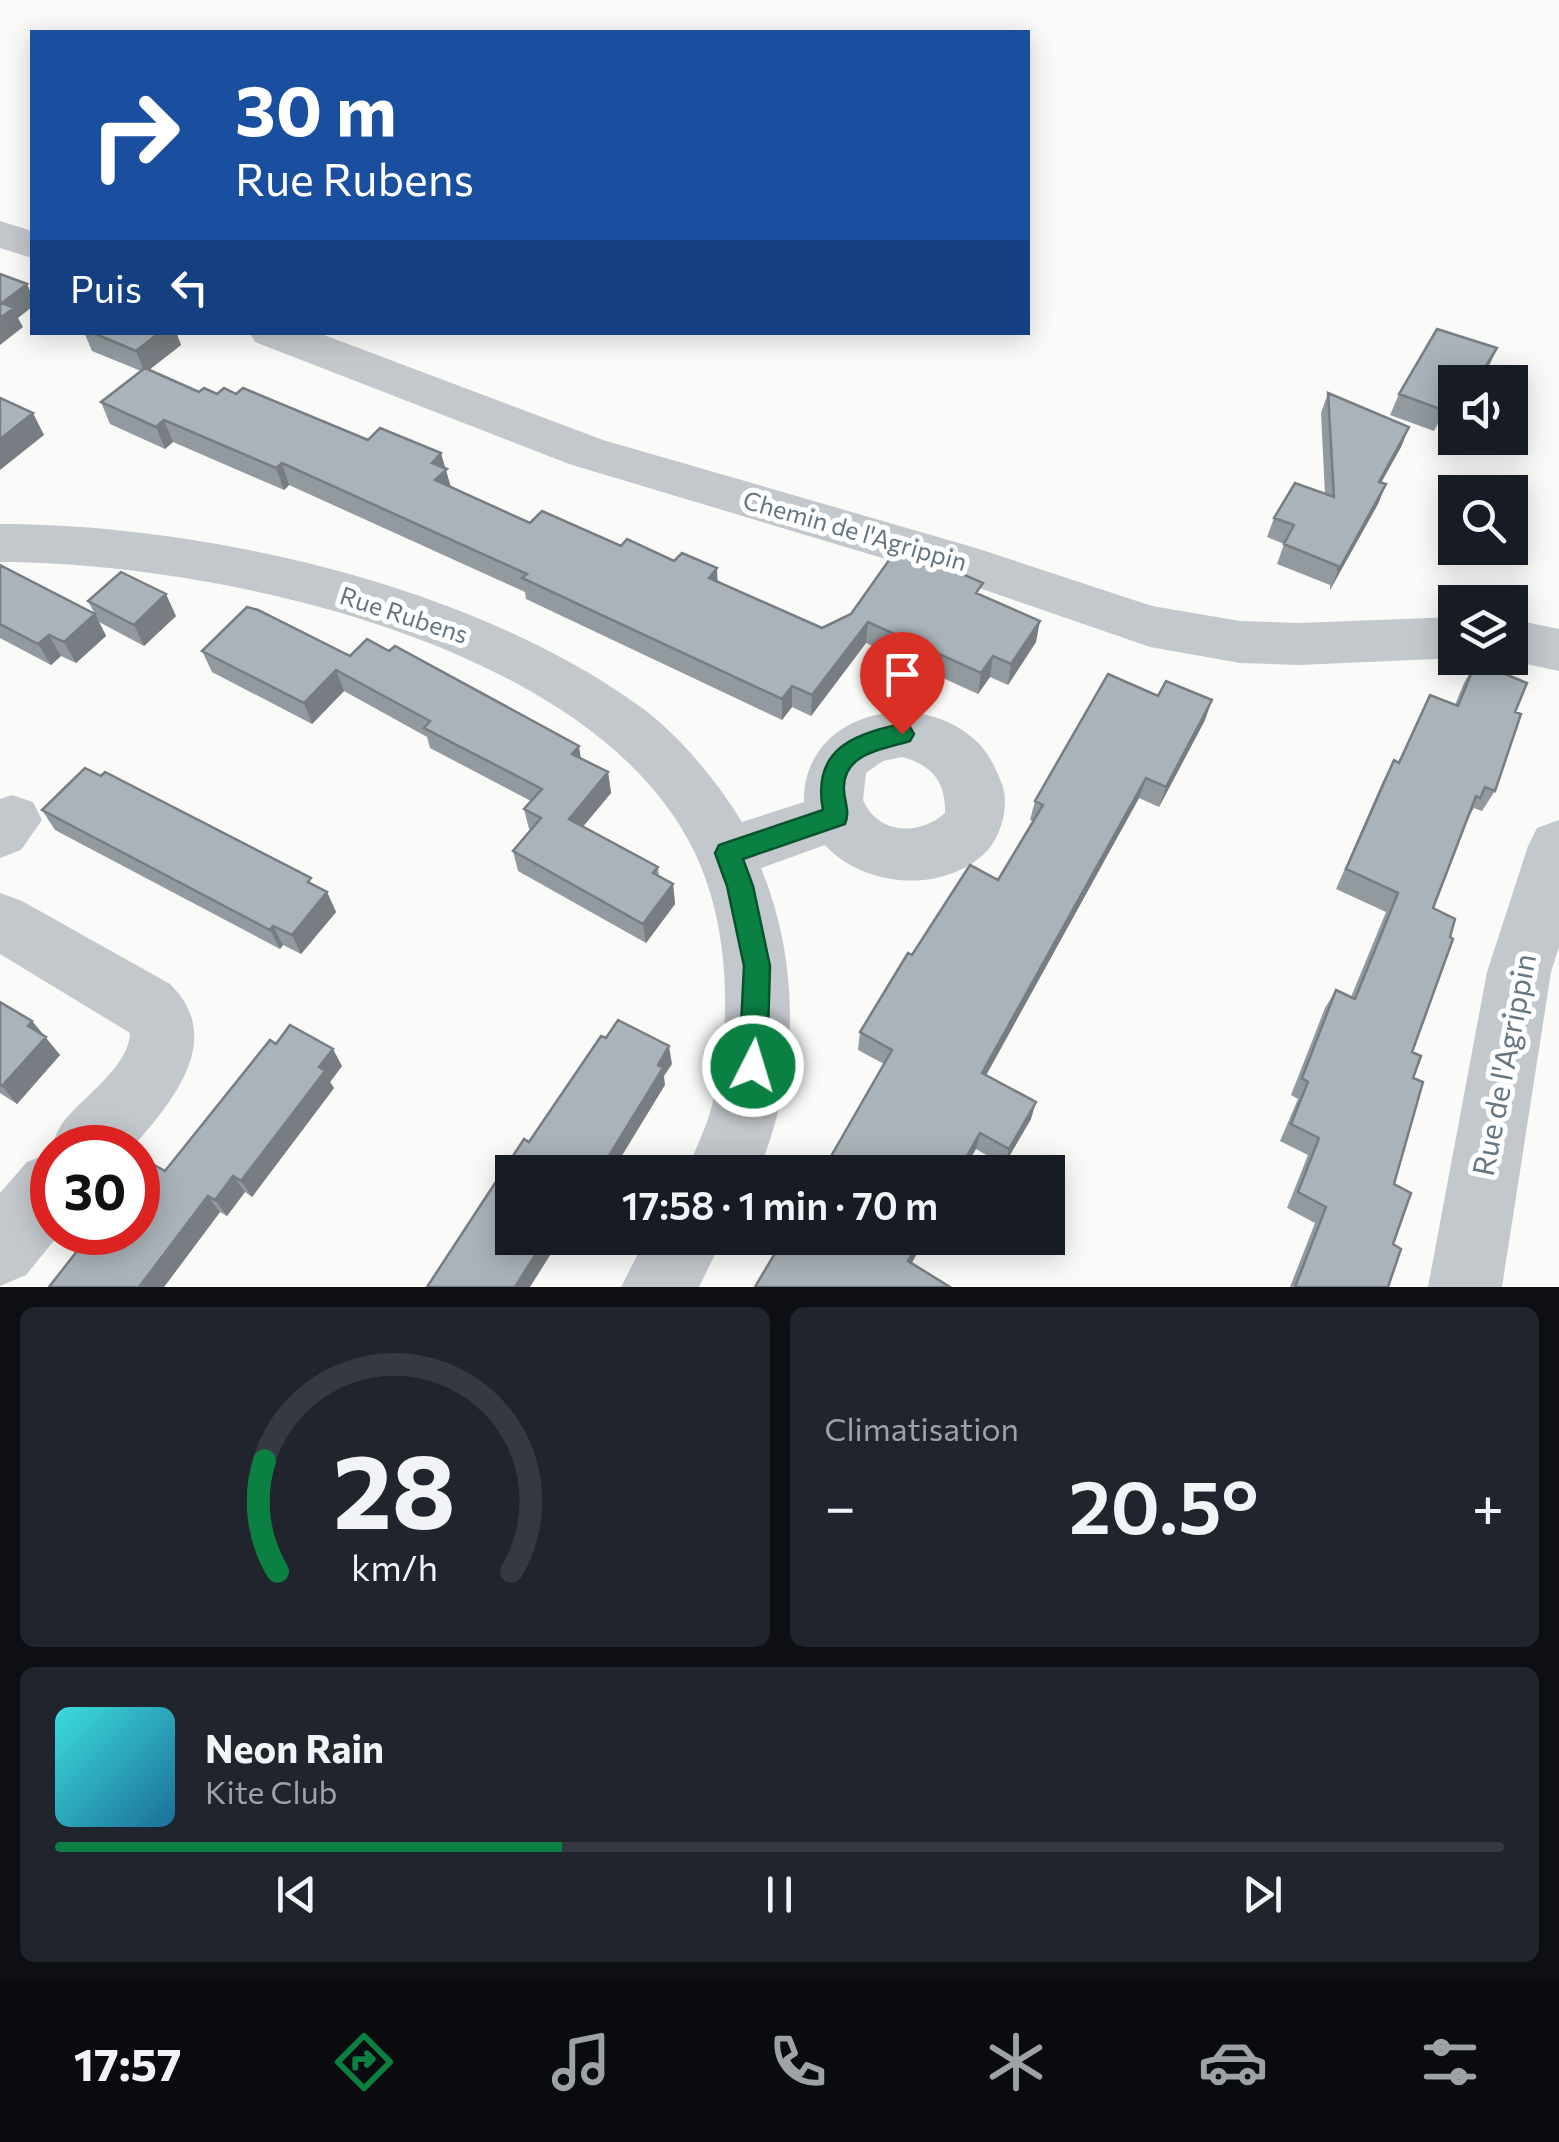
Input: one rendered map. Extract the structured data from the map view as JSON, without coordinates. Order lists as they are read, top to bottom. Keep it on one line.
{"streets":{"street":["Chemin de l'Agrippin","Rue Rubens","Rue de l'Agrippin"]},"page":{"turn":["30 m","Rue Rubens"],"then":"Puis","limit":"30","trip":"17:58 · 1 min · 70 m","tile":"Climatisation","heat":["−","20.5°","+"],"song":["Neon Rain","Kite Club"],"tabs":"17:57","gauge":["28","km/h"]}}
